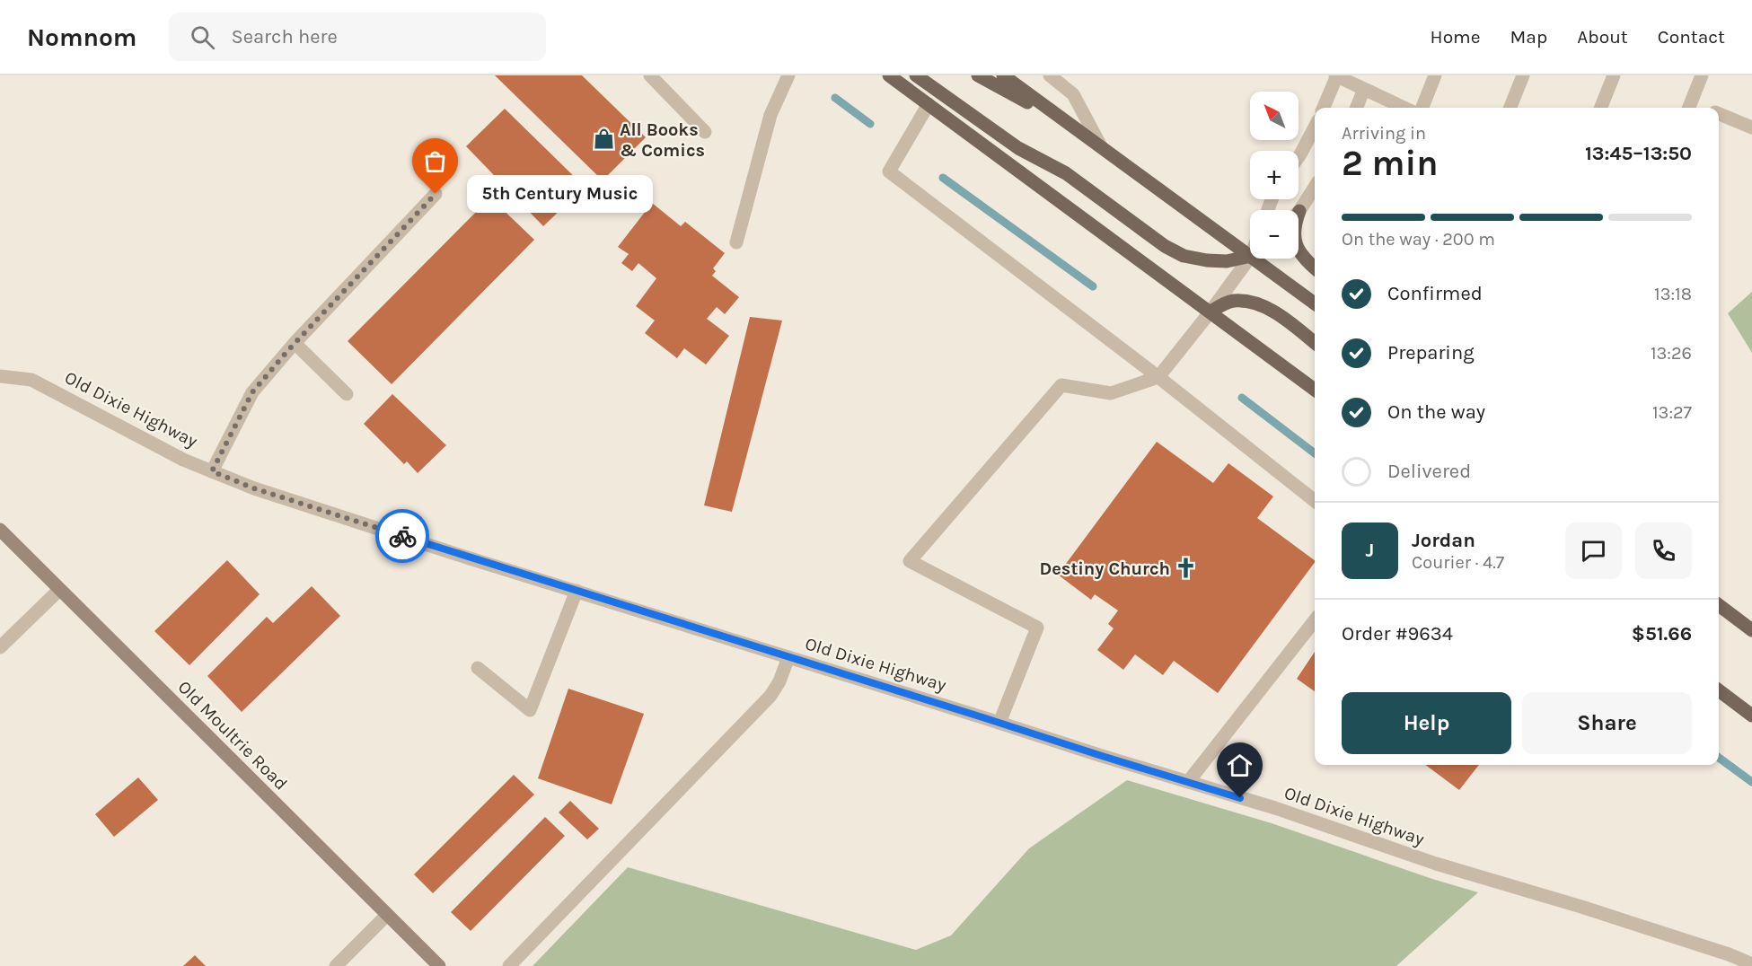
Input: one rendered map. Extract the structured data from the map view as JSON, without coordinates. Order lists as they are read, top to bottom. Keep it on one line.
{"streets":{"main road":["Old Moultrie Road"],"street":["Old Dixie Highway"]},"places":{"shop":["All Books & Comics"],"other":["5th Century Music"],"church":["Destiny Church"]},"north":"top left","page":{"header":"Nomnom","search":"Search here","nav":["Home","Map","About","Contact"],"map_buttons":["+","−"],"heading":["2 min","Arriving in","13:45–13:50"],"panel":["Jordan","Courier · 4.7","Order #9634","$51.66"],"bubble":"5th Century Music","bar":"On the way · 200 m","list":[["Confirmed","13:18"],["Preparing","13:26"],["On the way","13:27"],"Delivered"],"round":"J","buttons":["Help","Share"]}}
